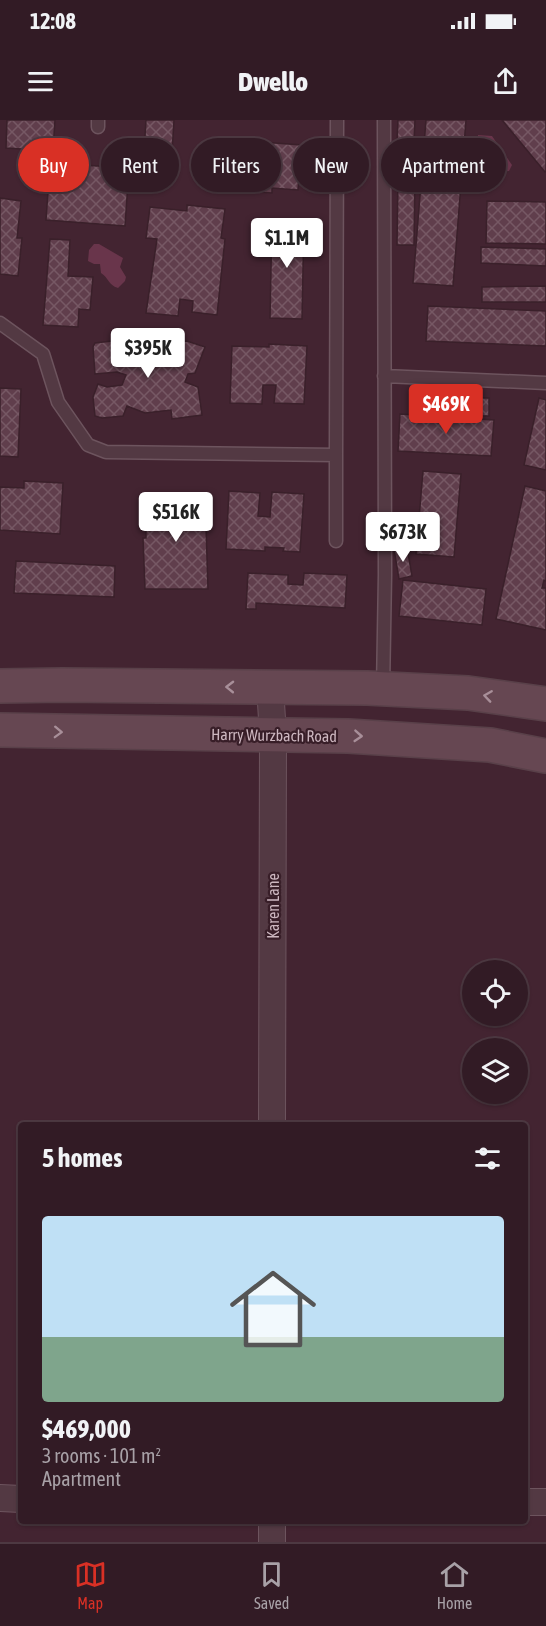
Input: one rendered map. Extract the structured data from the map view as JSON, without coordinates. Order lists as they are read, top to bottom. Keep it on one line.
{"streets":{"main road":["Harry Wurzbach Road"],"street":["Karen Lane"]},"crossings":[["Harry Wurzbach Road","Karen Lane"]],"page":{"status":"12:08","header":"Dwello","chip":["Buy","Rent","Filters","New","Apartment"],"price":["$1.1M","$395K","$469K","$516K","$673K"],"heading":"5 homes","list":[{"name":"$469,000","note":"3 rooms · 101 m² · Apartment"}],"tabs":["Map","Saved","Home"]}}
